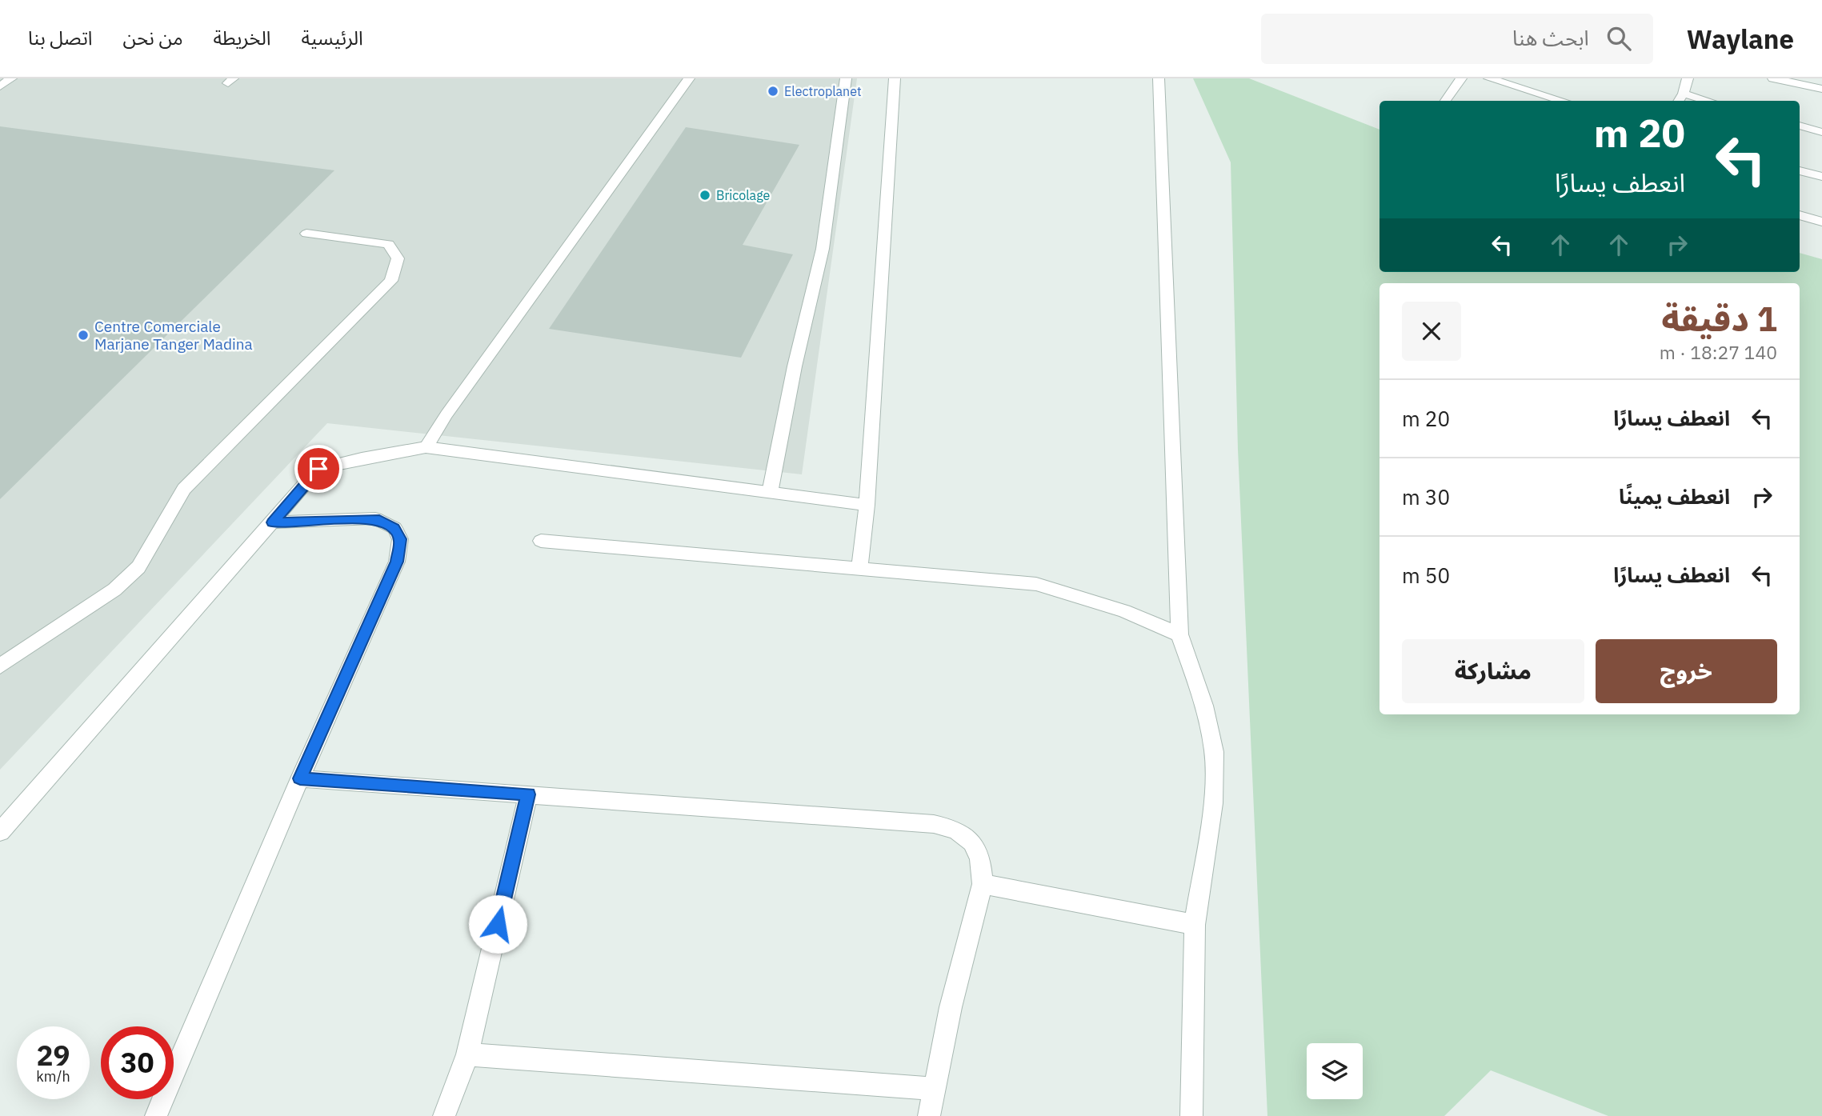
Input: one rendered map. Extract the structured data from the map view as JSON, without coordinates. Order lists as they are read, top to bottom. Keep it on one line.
{"places":["Electroplanet","Bricolage","Centre Comerciale Marjane Tanger Madina"],"page":{"header":"Waylane","search":"ابحث هنا","nav":["الرئيسية","الخريطة","من نحن","اتصل بنا"],"turn":["20 m","انعطف يسارًا"],"heading":["1 دقيقة","140 m · 18:27"],"list":[{"name":"انعطف يسارًا","value":"20 m"},{"name":"انعطف يمينًا","value":"30 m"},{"name":"انعطف يسارًا","value":"50 m"}],"buttons":["خروج","مشاركة"],"speed":"29 km/h","limit":"30"}}
